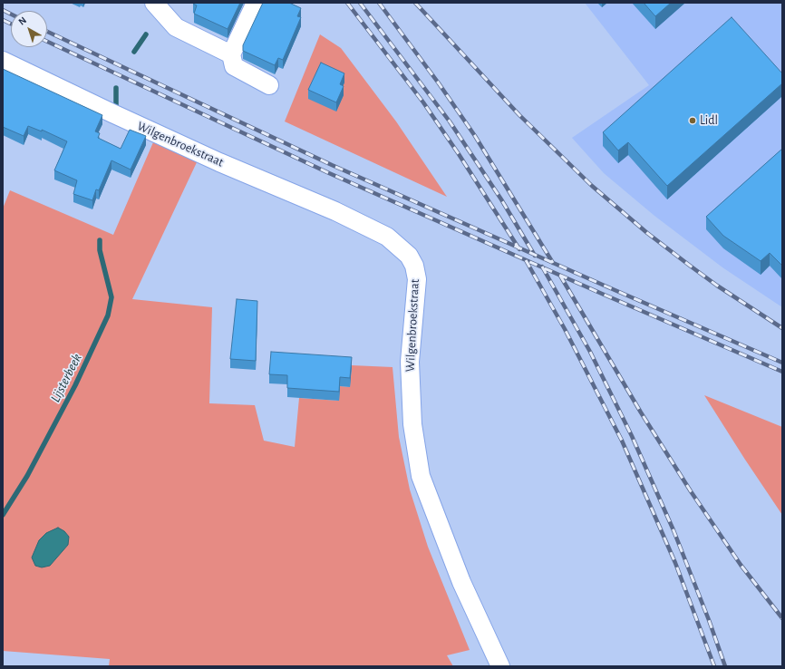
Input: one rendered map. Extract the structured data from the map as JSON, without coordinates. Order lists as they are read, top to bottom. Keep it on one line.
{"streets":{"street":["Wilgenbroekstraat"]},"water":["Lijsterbeek"],"places":["Lidl"],"north":"top left"}
